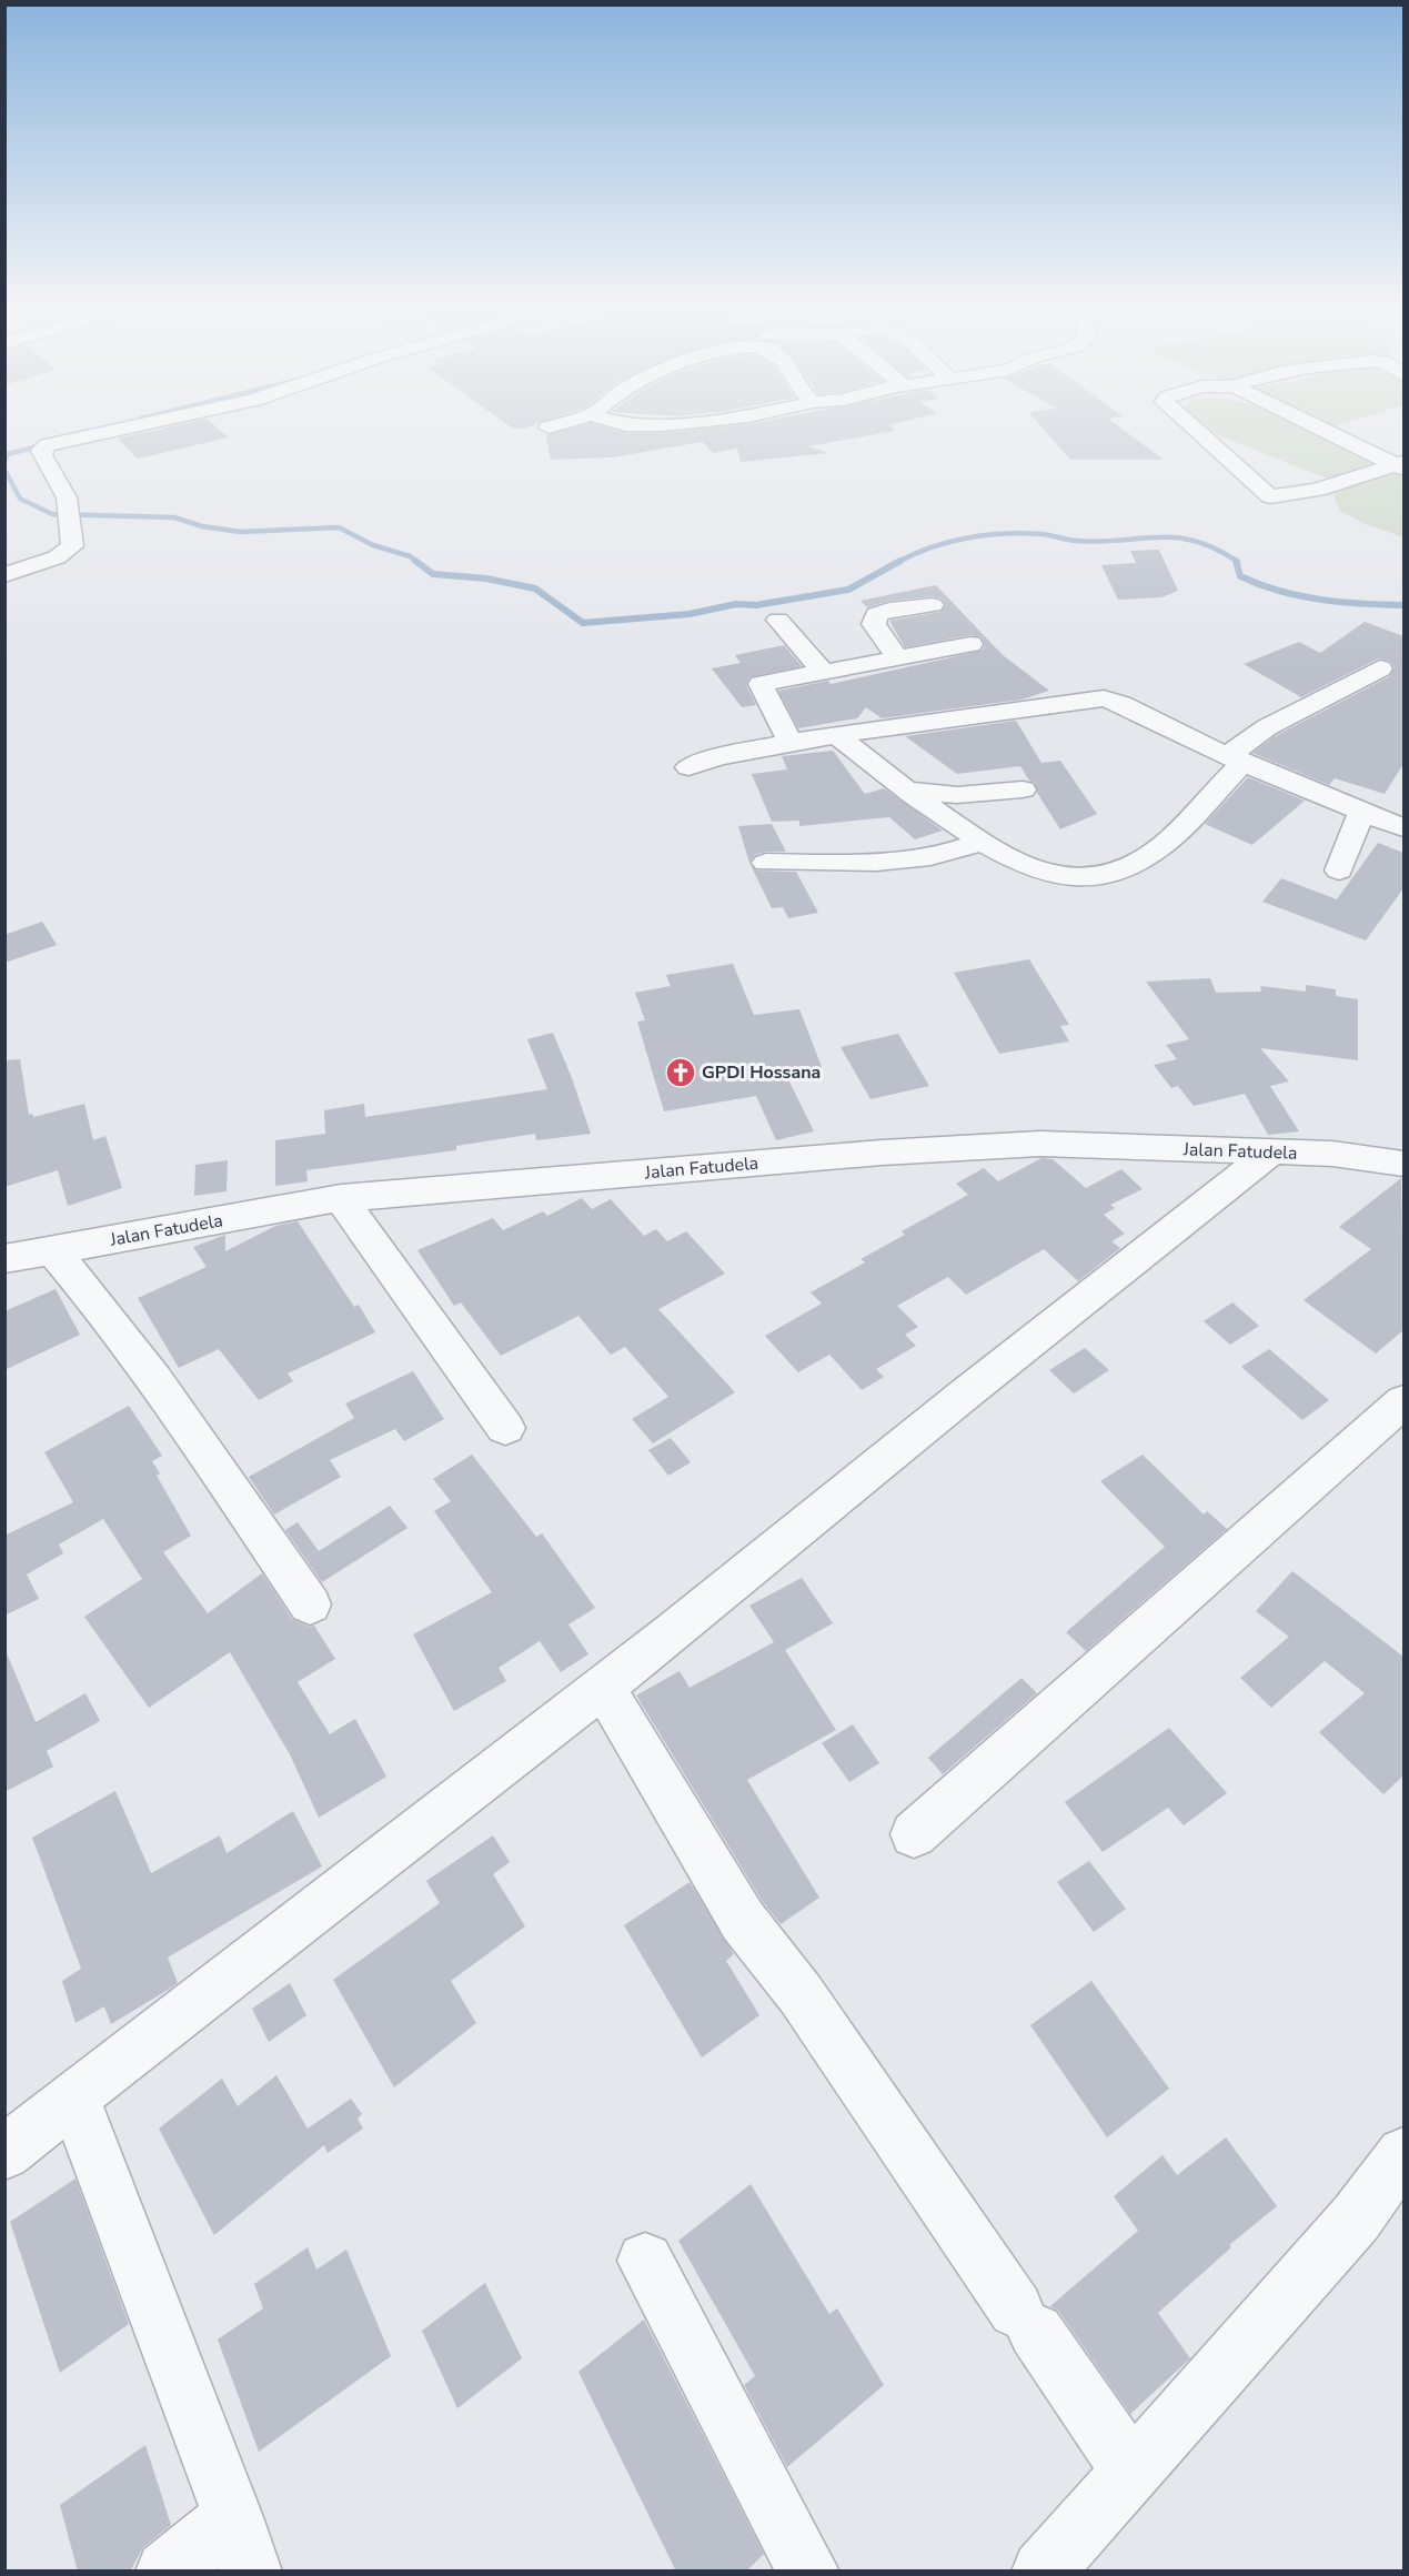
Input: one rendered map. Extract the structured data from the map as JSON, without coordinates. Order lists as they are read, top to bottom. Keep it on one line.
{"streets":{"street":["Jalan Fatudela"]},"places":{"church":["GPDI Hossana"]}}
